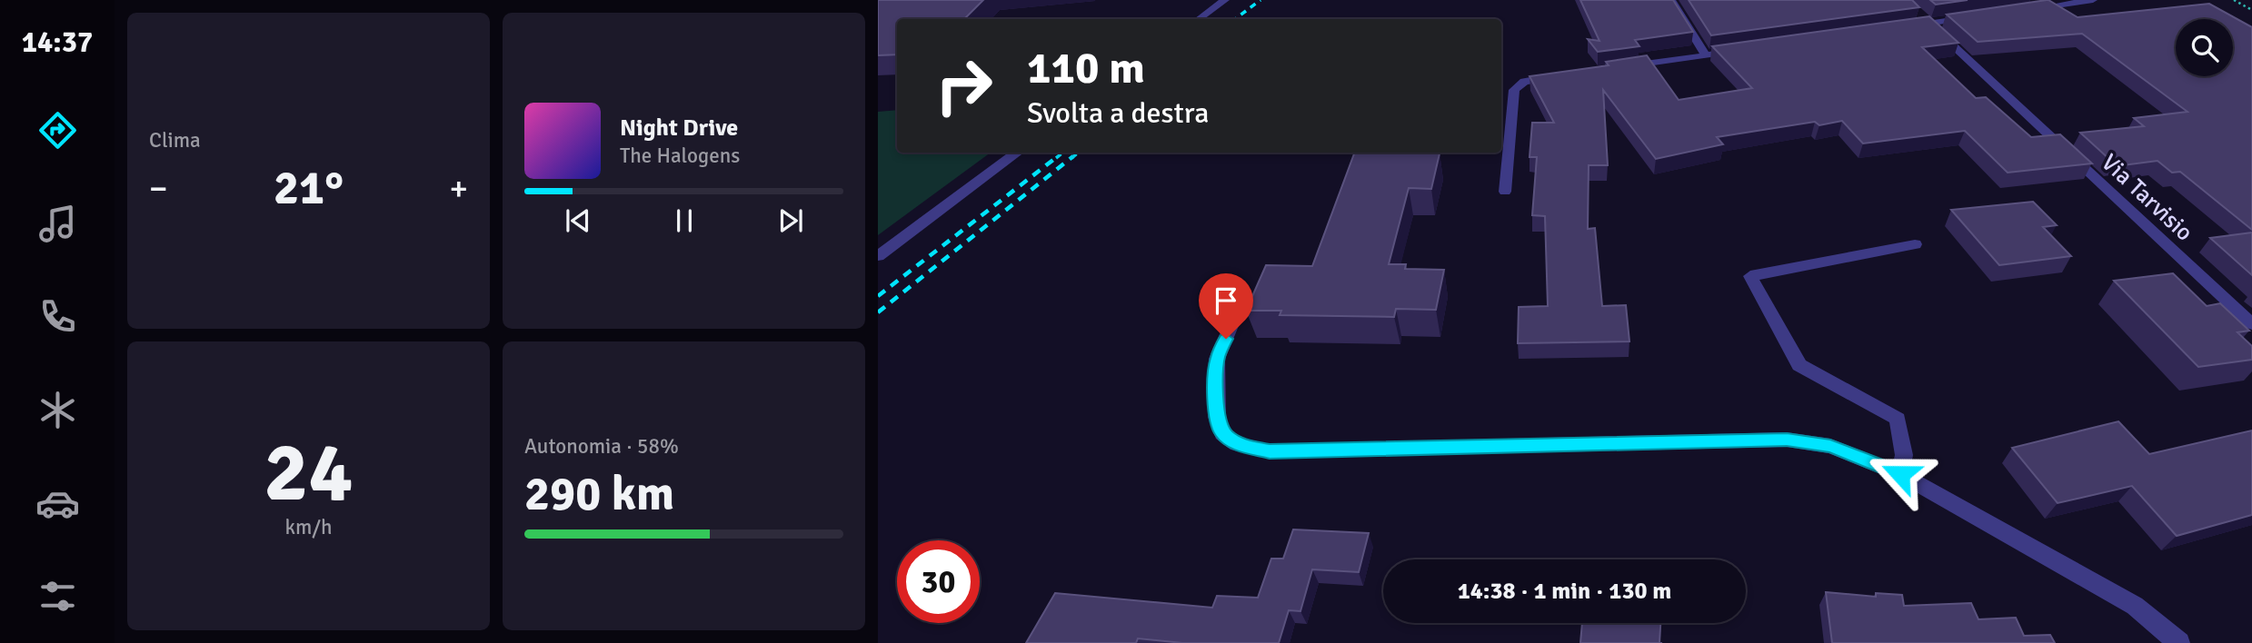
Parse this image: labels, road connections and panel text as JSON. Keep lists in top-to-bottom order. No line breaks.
{"streets":{"street":["Via Tarvisio"]},"page":{"tabs":"14:37","tile":["Clima",["24","km/h"],["Autonomia · 58%","290 km"]],"turn":["110 m","Svolta a destra"],"song":["Night Drive","The Halogens"],"heat":["−","21°","+"],"limit":"30","trip":"14:38 · 1 min · 130 m"}}
